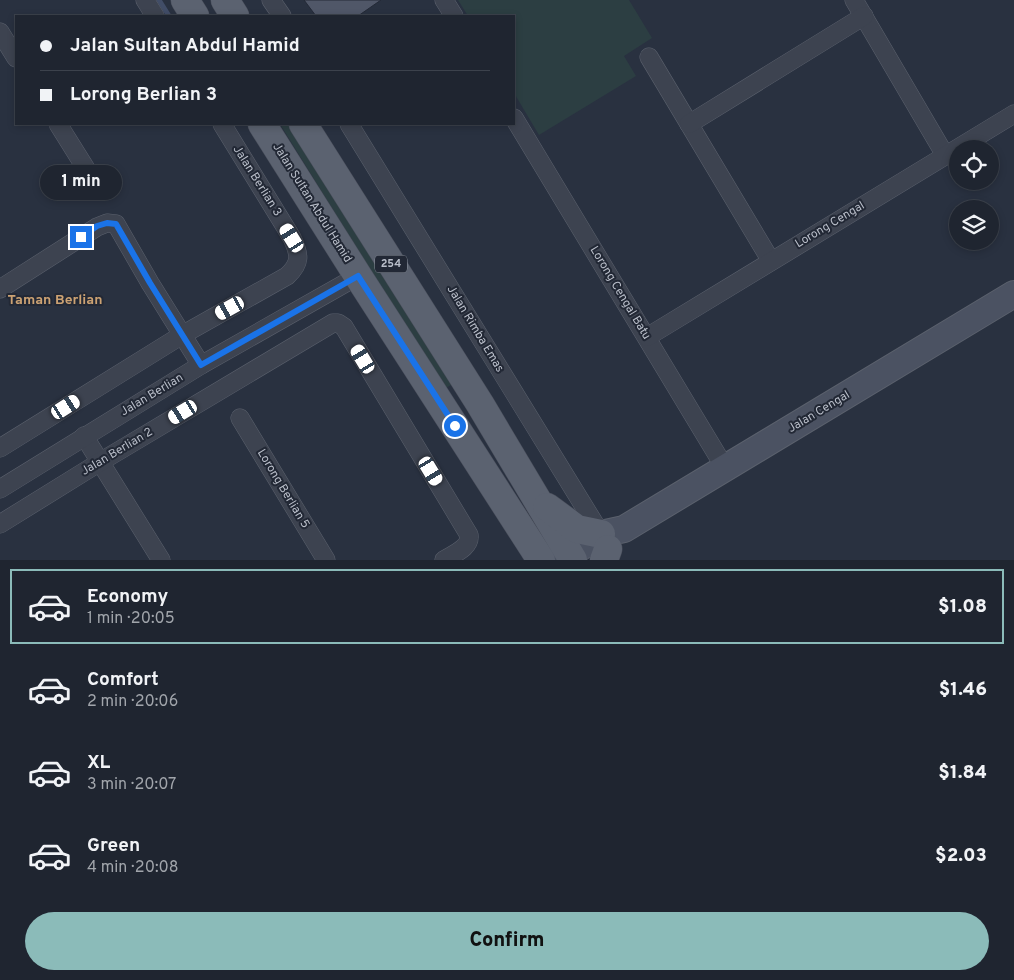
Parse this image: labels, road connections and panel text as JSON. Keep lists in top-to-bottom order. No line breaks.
{"streets":{"main road":["Jalan Sultan Abdul Hamid","254"],"street":["Jalan Berlian 3","Lorong Cengal","Lorong Cengal Batu","Jalan Rimba Emas","Jalan Berlian","Jalan Cengal","Jalan Berlian 2","Lorong Berlian 5"]},"crossings":[["Jalan Sultan Abdul Hamid","Jalan Berlian"],["Lorong Cengal","Lorong Cengal Batu"],["254","Jalan Rimba Emas"],["254","Jalan Cengal"],["Lorong Cengal Batu","Jalan Cengal"],["Jalan Rimba Emas","Jalan Cengal"]],"districts":["Taman Berlian"],"page":{"banner":["Jalan Sultan Abdul Hamid","Lorong Berlian 3"],"bubble":"1 min","list":[{"name":"Economy","note":"1 min · 20:05","value":"$1.08"},{"name":"Comfort","note":"2 min · 20:06","value":"$1.46"},{"name":"XL","note":"3 min · 20:07","value":"$1.84"},{"name":"Green","note":"4 min · 20:08","value":"$2.03"}],"buttons":"Confirm"}}
